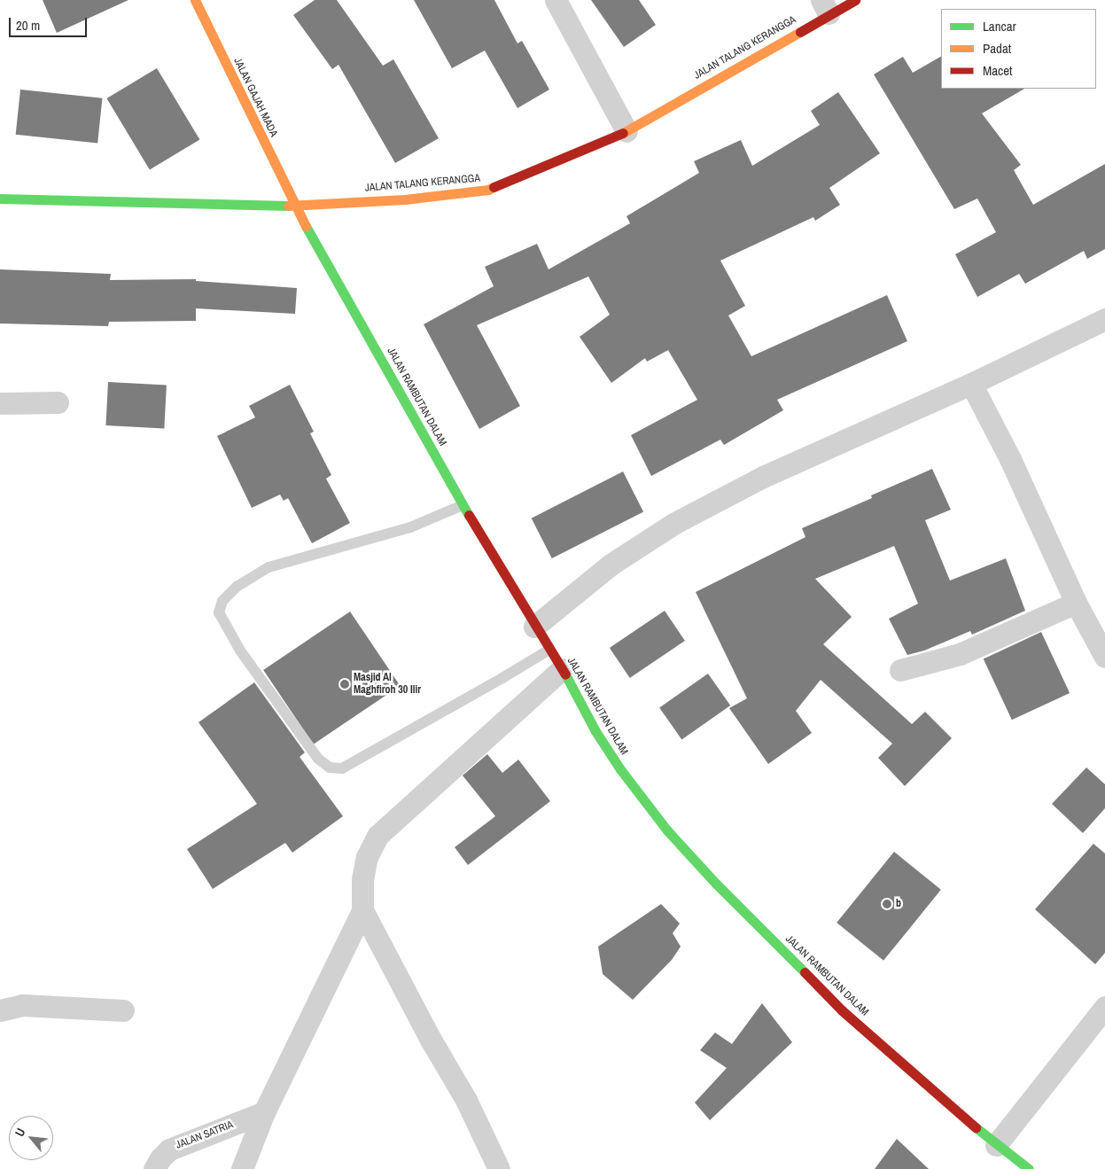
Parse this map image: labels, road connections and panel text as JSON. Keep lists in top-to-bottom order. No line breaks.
{"streets":{"street":["JALAN TALANG KERANGGA","JALAN GAJAH MADA","JALAN RAMBUTAN DALAM","JALAN SATRIA"]},"crossings":[["JALAN TALANG KERANGGA","JALAN GAJAH MADA"],["JALAN TALANG KERANGGA","JALAN RAMBUTAN DALAM"],["JALAN GAJAH MADA","JALAN RAMBUTAN DALAM"]],"places":["Masjid Al Maghfiroh 30 Ilir","b"],"legend":["Lancar","Padat","Macet"],"scale_bar":"20 m","north":"top left"}
